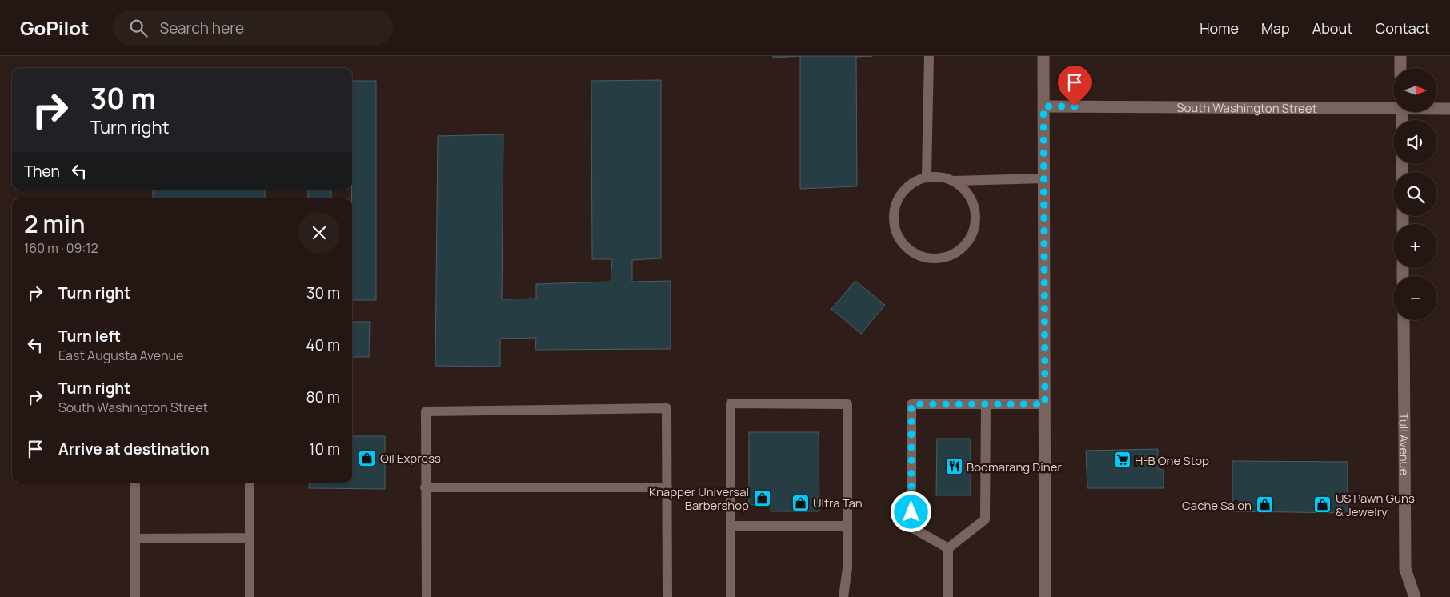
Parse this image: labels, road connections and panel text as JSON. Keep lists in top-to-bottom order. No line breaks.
{"streets":{"street":["South Washington Street","Tull Avenue"]},"places":{"shop":["Oil Express","Knapper Universal Barbershop","Ultra Tan","Cache Salon","US Pawn Guns & Jewelry"],"supermarket":["H-B One Stop"],"restaurant":["Boomarang Diner"]},"north":"right","page":{"header":"GoPilot","search":"Search here","nav":["Home","Map","About","Contact"],"map_buttons":["+","−"],"turn":["30 m","Turn right"],"then":"Then","heading":["2 min","160 m · 09:12"],"list":[{"name":"Turn right","value":"30 m"},{"name":"Turn left","note":"East Augusta Avenue","value":"40 m"},{"name":"Turn right","note":"South Washington Street","value":"80 m"},{"name":"Arrive at destination","value":"10 m"}]}}
